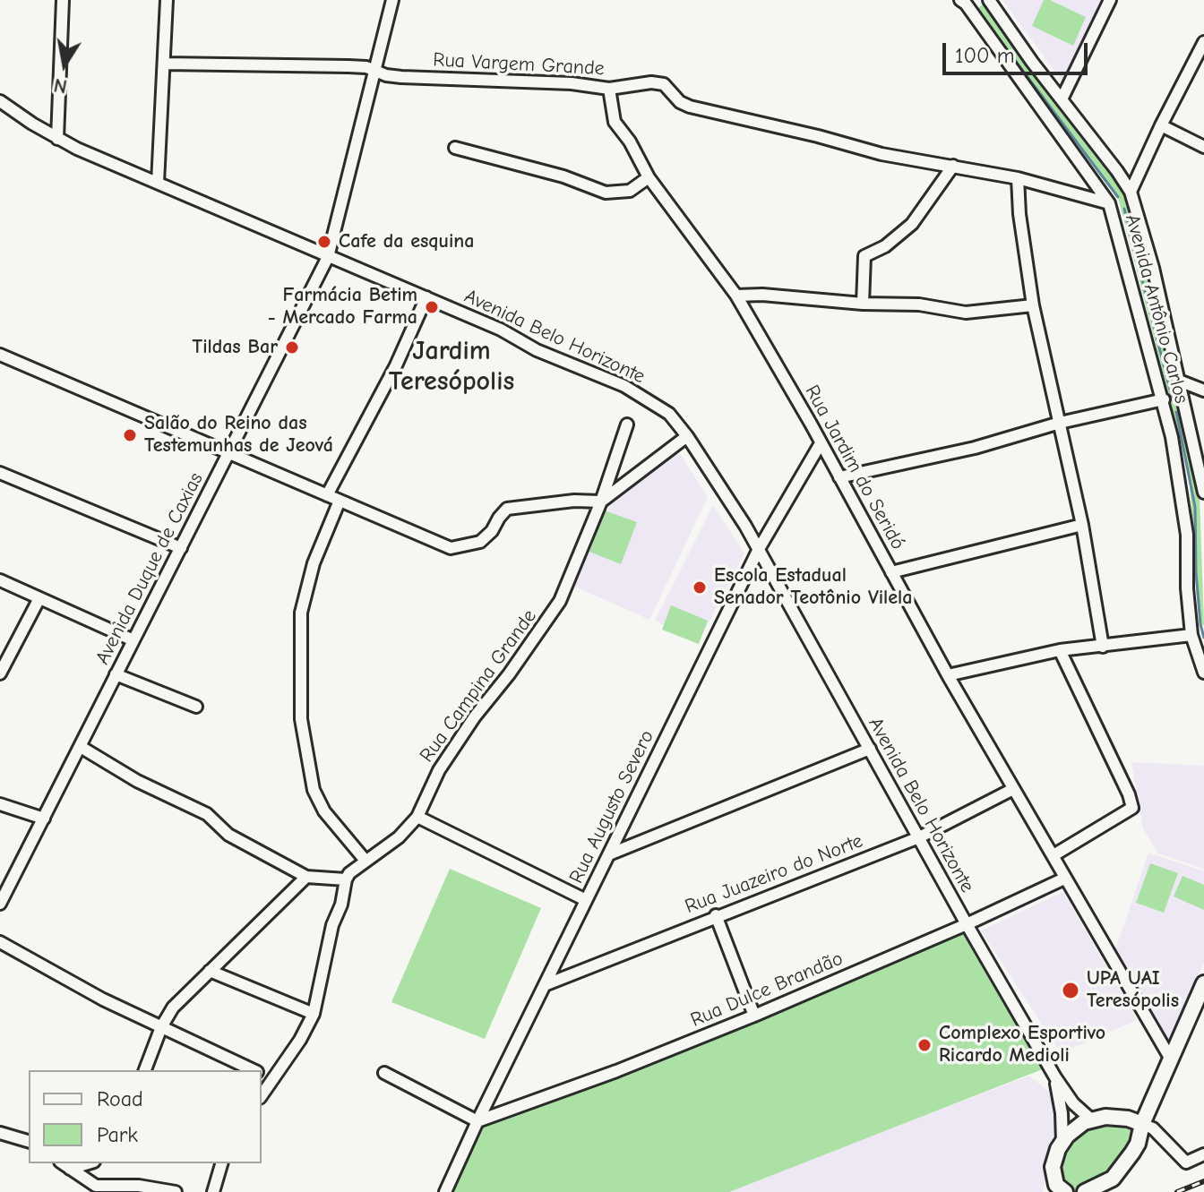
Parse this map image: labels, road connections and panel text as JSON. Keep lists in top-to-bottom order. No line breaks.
{"streets":{"street":["Rua Vargem Grande","Avenida Antônio Carlos","Avenida Belo Horizonte","Rua Jardim do Seridó","Avenida Duque de Caxias","Rua Campina Grande","Rua Augusto Severo","Rua Juazeiro do Norte","Rua Dulce Brandão"]},"crossings":[["Rua Vargem Grande","Avenida Antônio Carlos"],["Rua Vargem Grande","Rua Jardim do Seridó"],["Rua Vargem Grande","Avenida Duque de Caxias"],["Avenida Belo Horizonte","Avenida Duque de Caxias"],["Avenida Belo Horizonte","Rua Augusto Severo"],["Avenida Belo Horizonte","Rua Juazeiro do Norte"],["Avenida Belo Horizonte","Rua Dulce Brandão"],["Rua Jardim do Seridó","Rua Augusto Severo"],["Rua Jardim do Seridó","Rua Juazeiro do Norte"],["Rua Jardim do Seridó","Rua Dulce Brandão"],["Rua Augusto Severo","Rua Juazeiro do Norte"],["Rua Augusto Severo","Rua Dulce Brandão"]],"districts":["Jardim Teresópolis"],"places":["Cafe da esquina","Farmácia Betim - Mercado Farma","Tildas Bar","Salão do Reino das Testemunhas de Jeová","Escola Estadual Senador Teotônio Vilela","UPA UAI Teresópolis","Complexo Esportivo Ricardo Medioli"],"legend":["Road","Park"],"scale_bar":"100 m","north":"bottom"}
